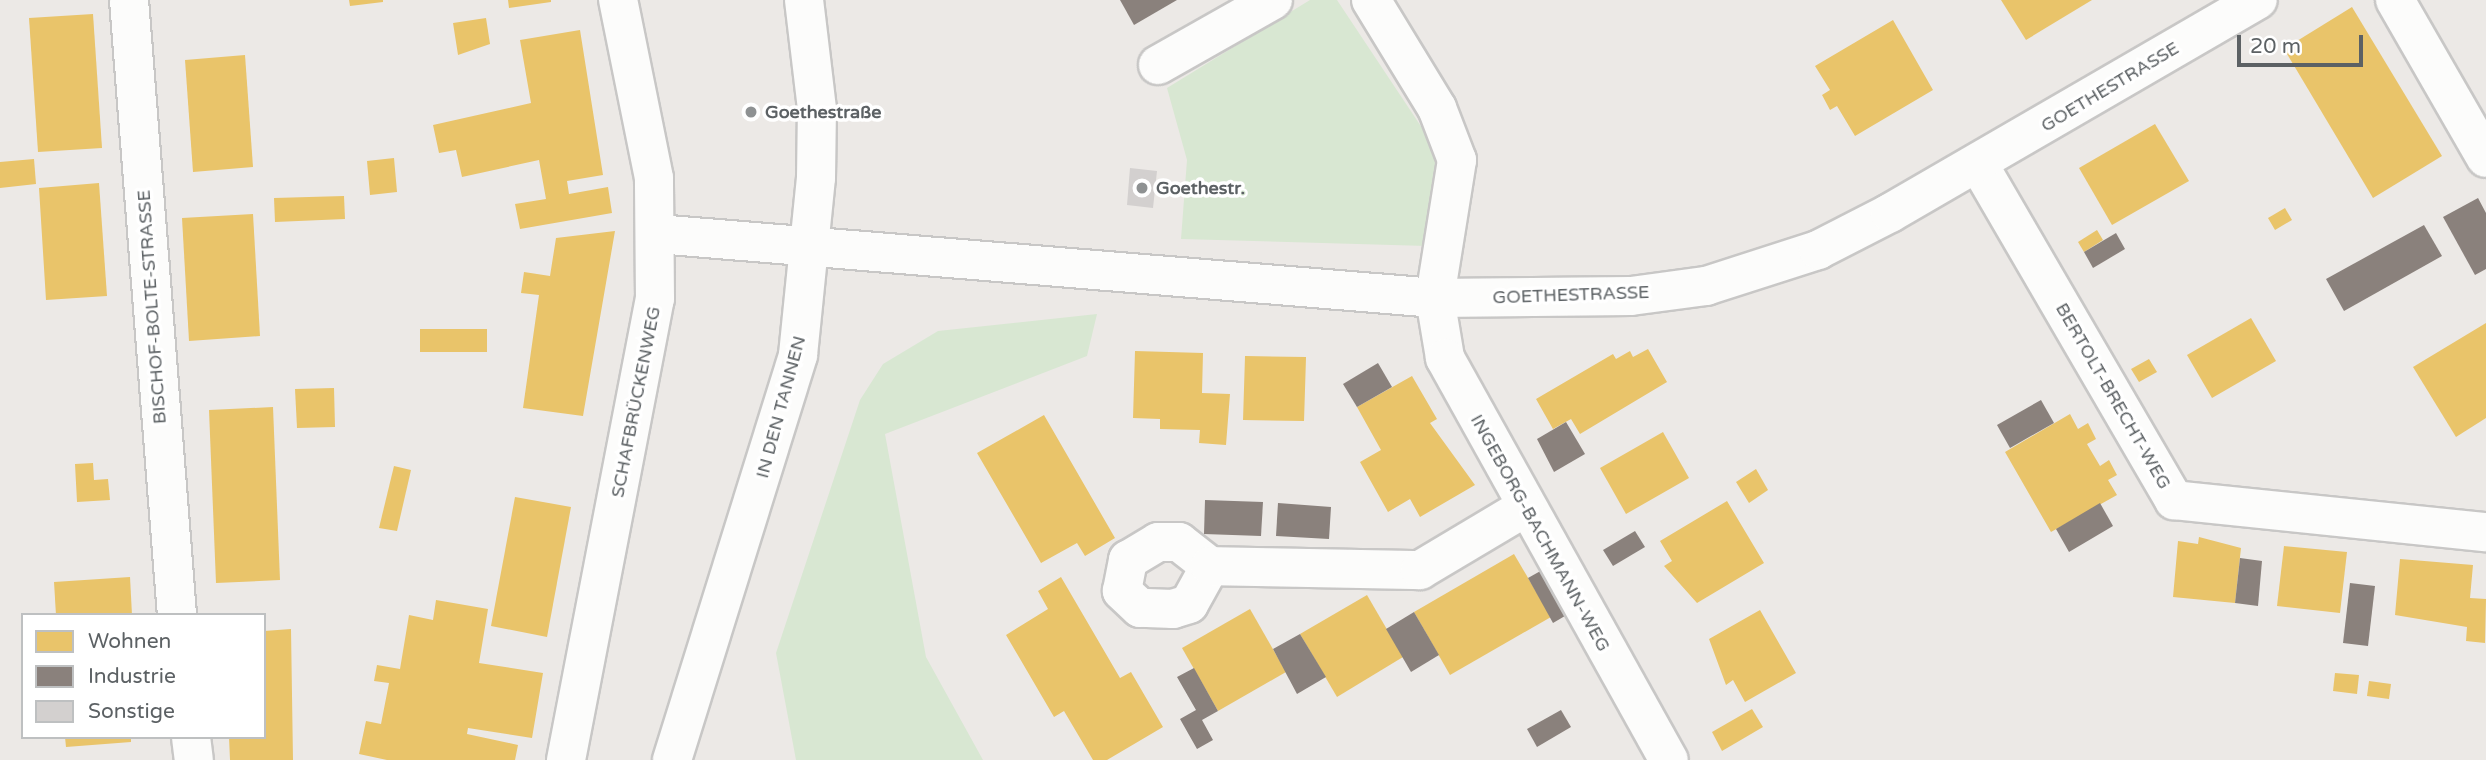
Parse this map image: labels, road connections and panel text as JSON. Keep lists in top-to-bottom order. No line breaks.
{"streets":{"street":["GOETHESTRASSE","BISCHOF-BOLTE-STRASSE","BERTOLT-BRECHT-WEG","SCHAFBRÜCKENWEG","IN DEN TANNEN","INGEBORG-BACHMANN-WEG"]},"crossings":[["GOETHESTRASSE","BERTOLT-BRECHT-WEG"],["GOETHESTRASSE","SCHAFBRÜCKENWEG"],["GOETHESTRASSE","IN DEN TANNEN"],["GOETHESTRASSE","INGEBORG-BACHMANN-WEG"]],"places":["Goethestraße","Goethestr."],"legend":["Wohnen","Industrie","Sonstige"],"scale_bar":"20 m"}
